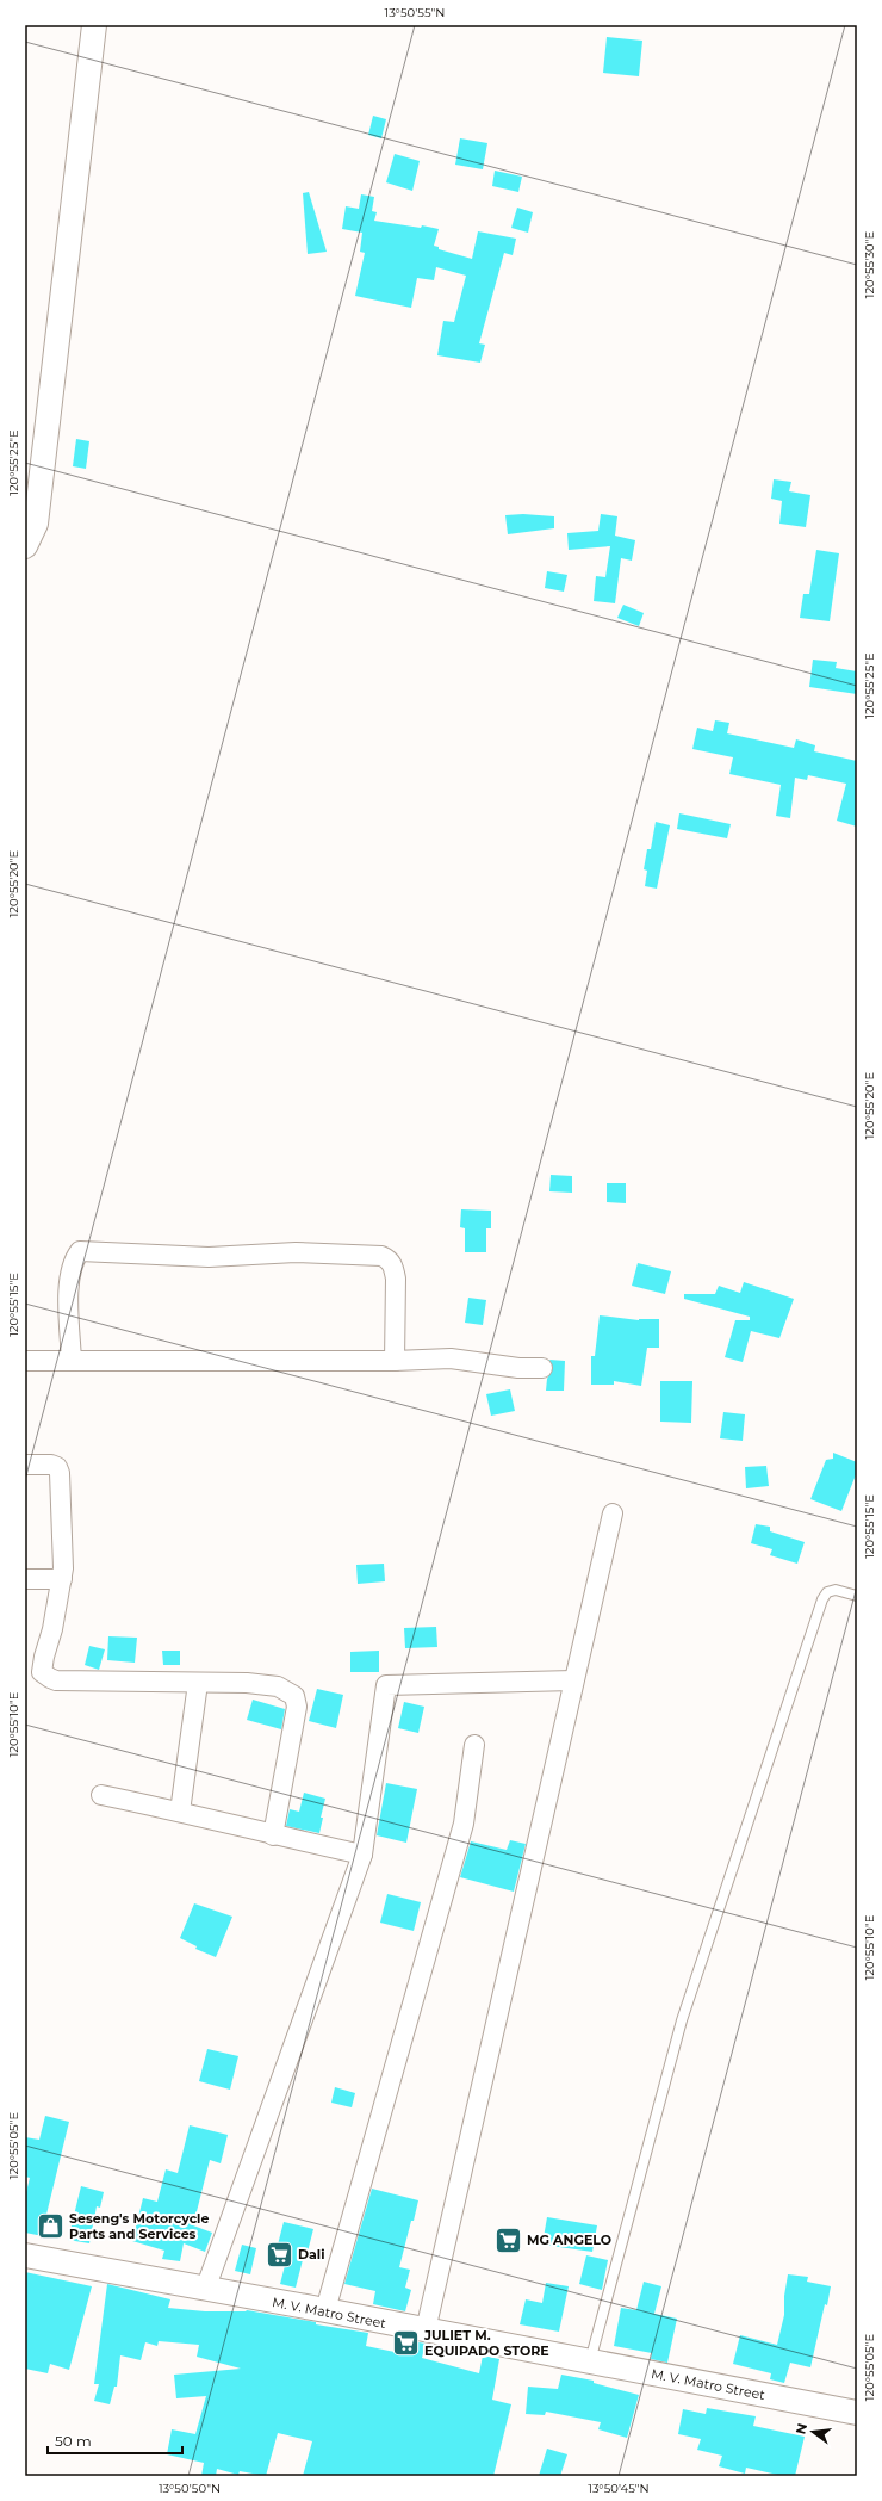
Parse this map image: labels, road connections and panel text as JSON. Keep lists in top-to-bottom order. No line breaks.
{"streets":{"street":["M. V. Matro Street"]},"places":{"shop":["Seseng's Motorcycle Parts and Services"],"supermarket":["MG ANGELO","Dali","JULIET M. EQUIPADO STORE"]},"scale_bar":"50 m","north":"left","coordinates":["13°50'55\"N","120°55'30\"E","120°55'25\"E","120°55'20\"E","120°55'15\"E","120°55'10\"E","120°55'05\"E","13°50'50\"N","13°50'45\"N"]}
